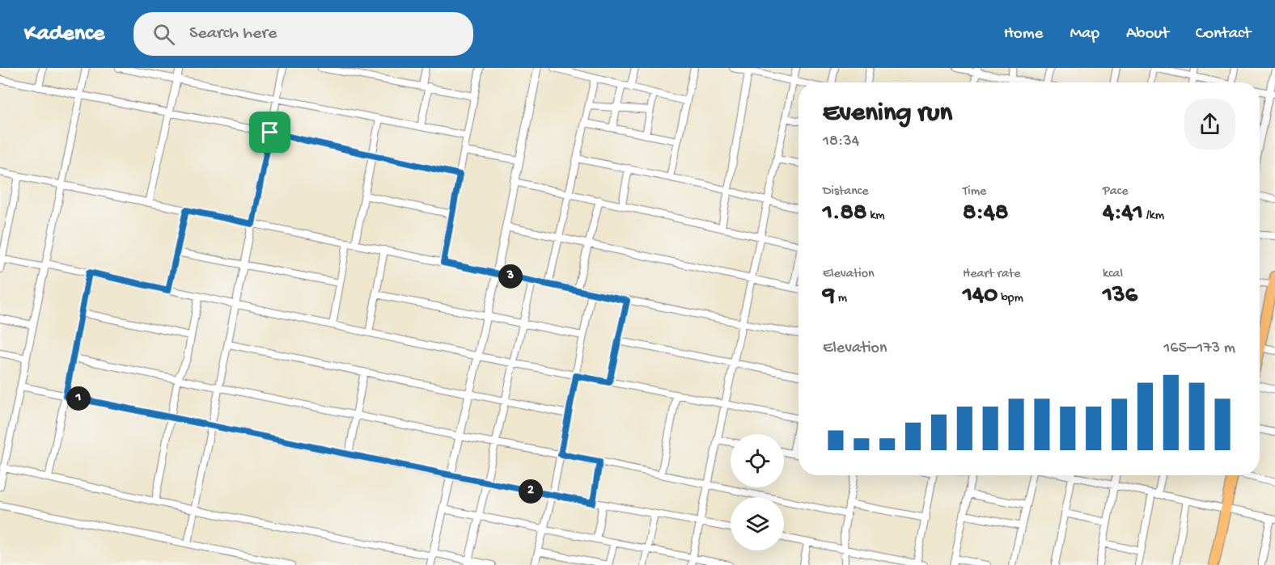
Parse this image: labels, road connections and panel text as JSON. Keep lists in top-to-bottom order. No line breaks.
{"page":{"header":"Kadence","search":"Search here","nav":["Home","Map","About","Contact"],"heading":["Evening run","18:34"],"stats":[["Distance","1.88 km"],["Time","8:48"],["Pace","4:41 /km"],["Elevation","9 m"],["Heart rate","140 bpm"],["kcal","136"]],"pins":["3","1","2"],"chart":["Elevation","165–173 m"]}}
